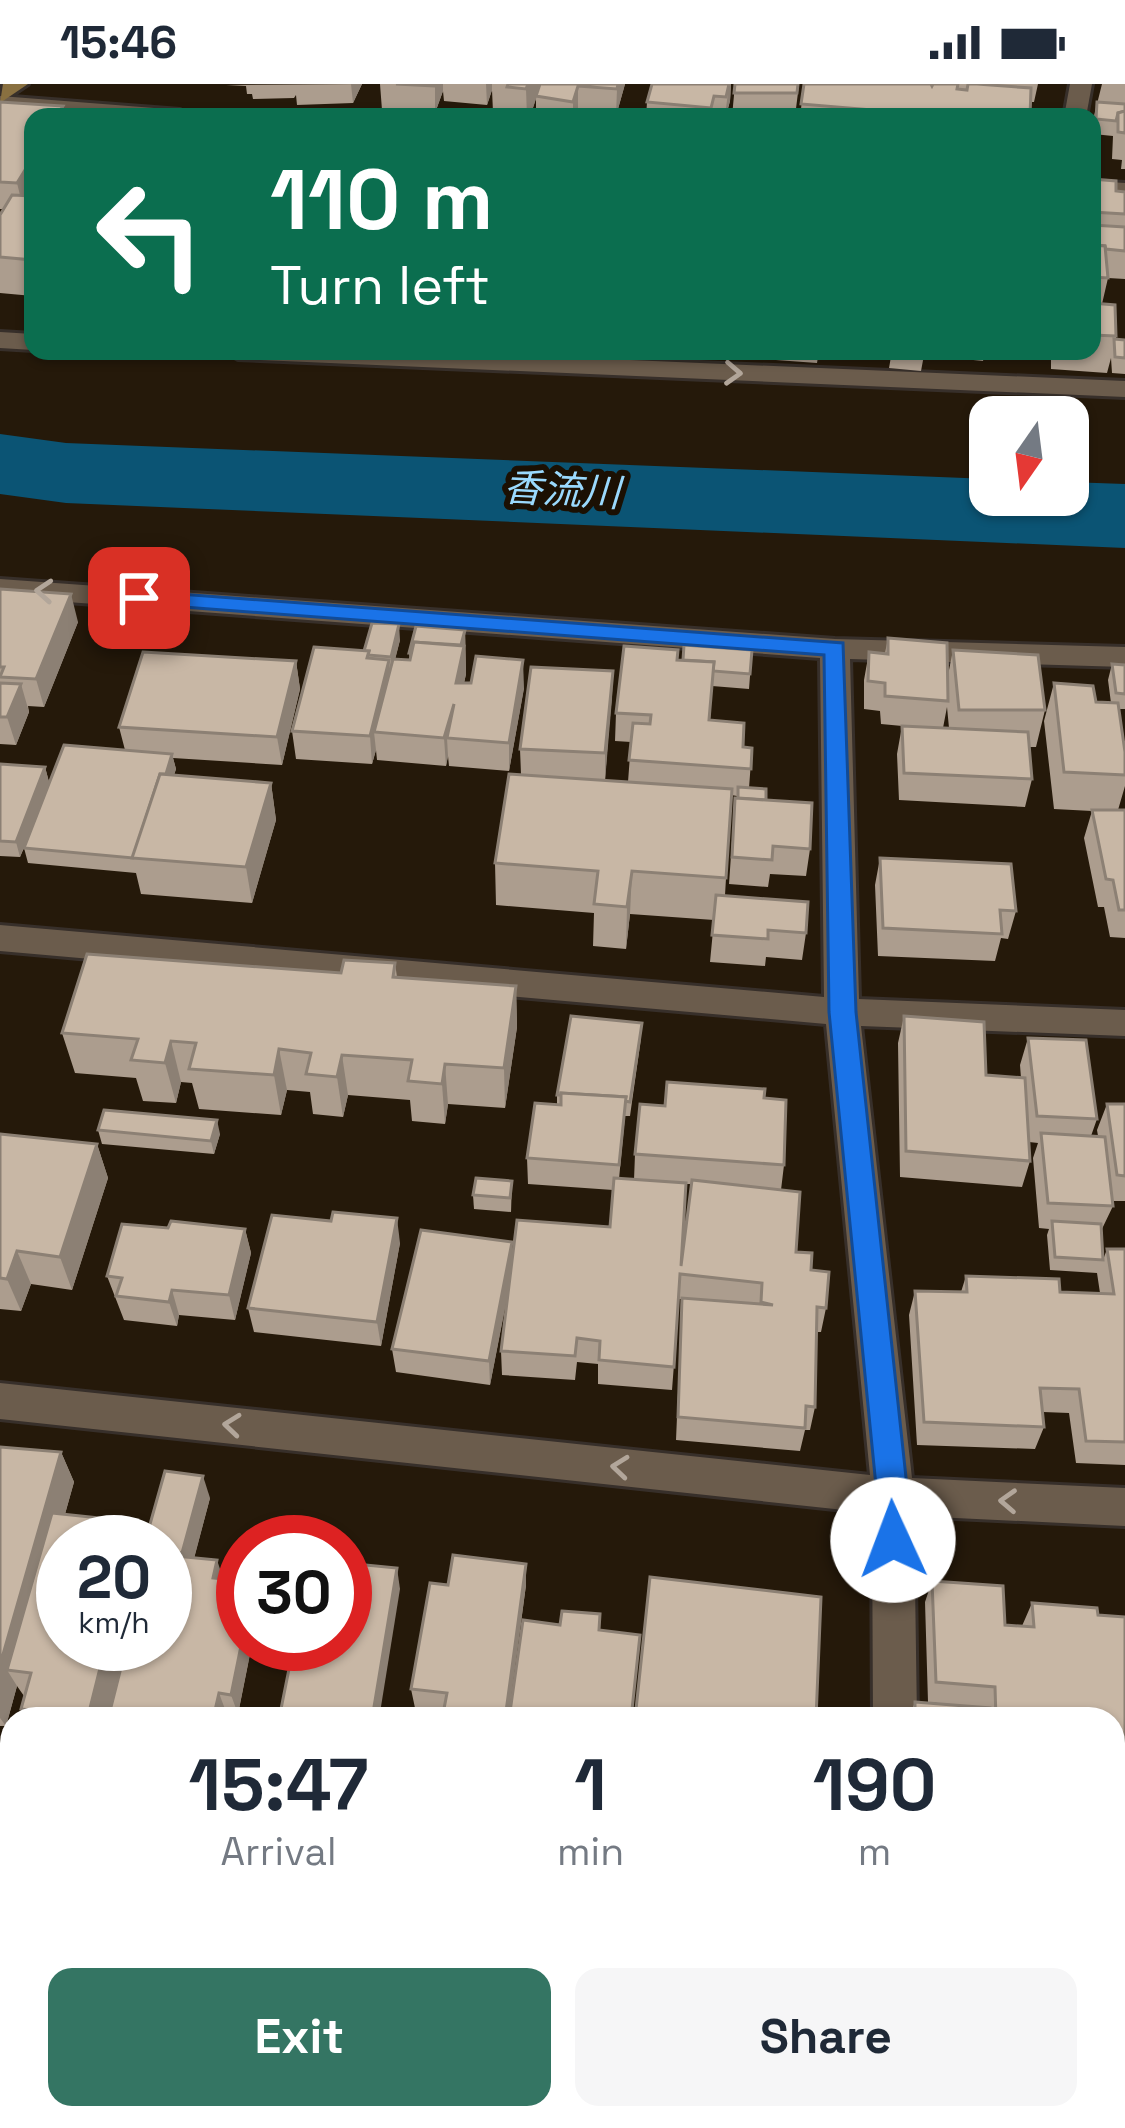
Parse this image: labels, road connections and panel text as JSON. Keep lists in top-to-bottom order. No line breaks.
{"water":["香流川"],"north":"bottom","page":{"status":"15:46","turn":["110 m","Turn left"],"speed":"20 km/h","limit":"30","eta":["15:47","Arrival","1","min","190","m"],"buttons":["Exit","Share"]}}
